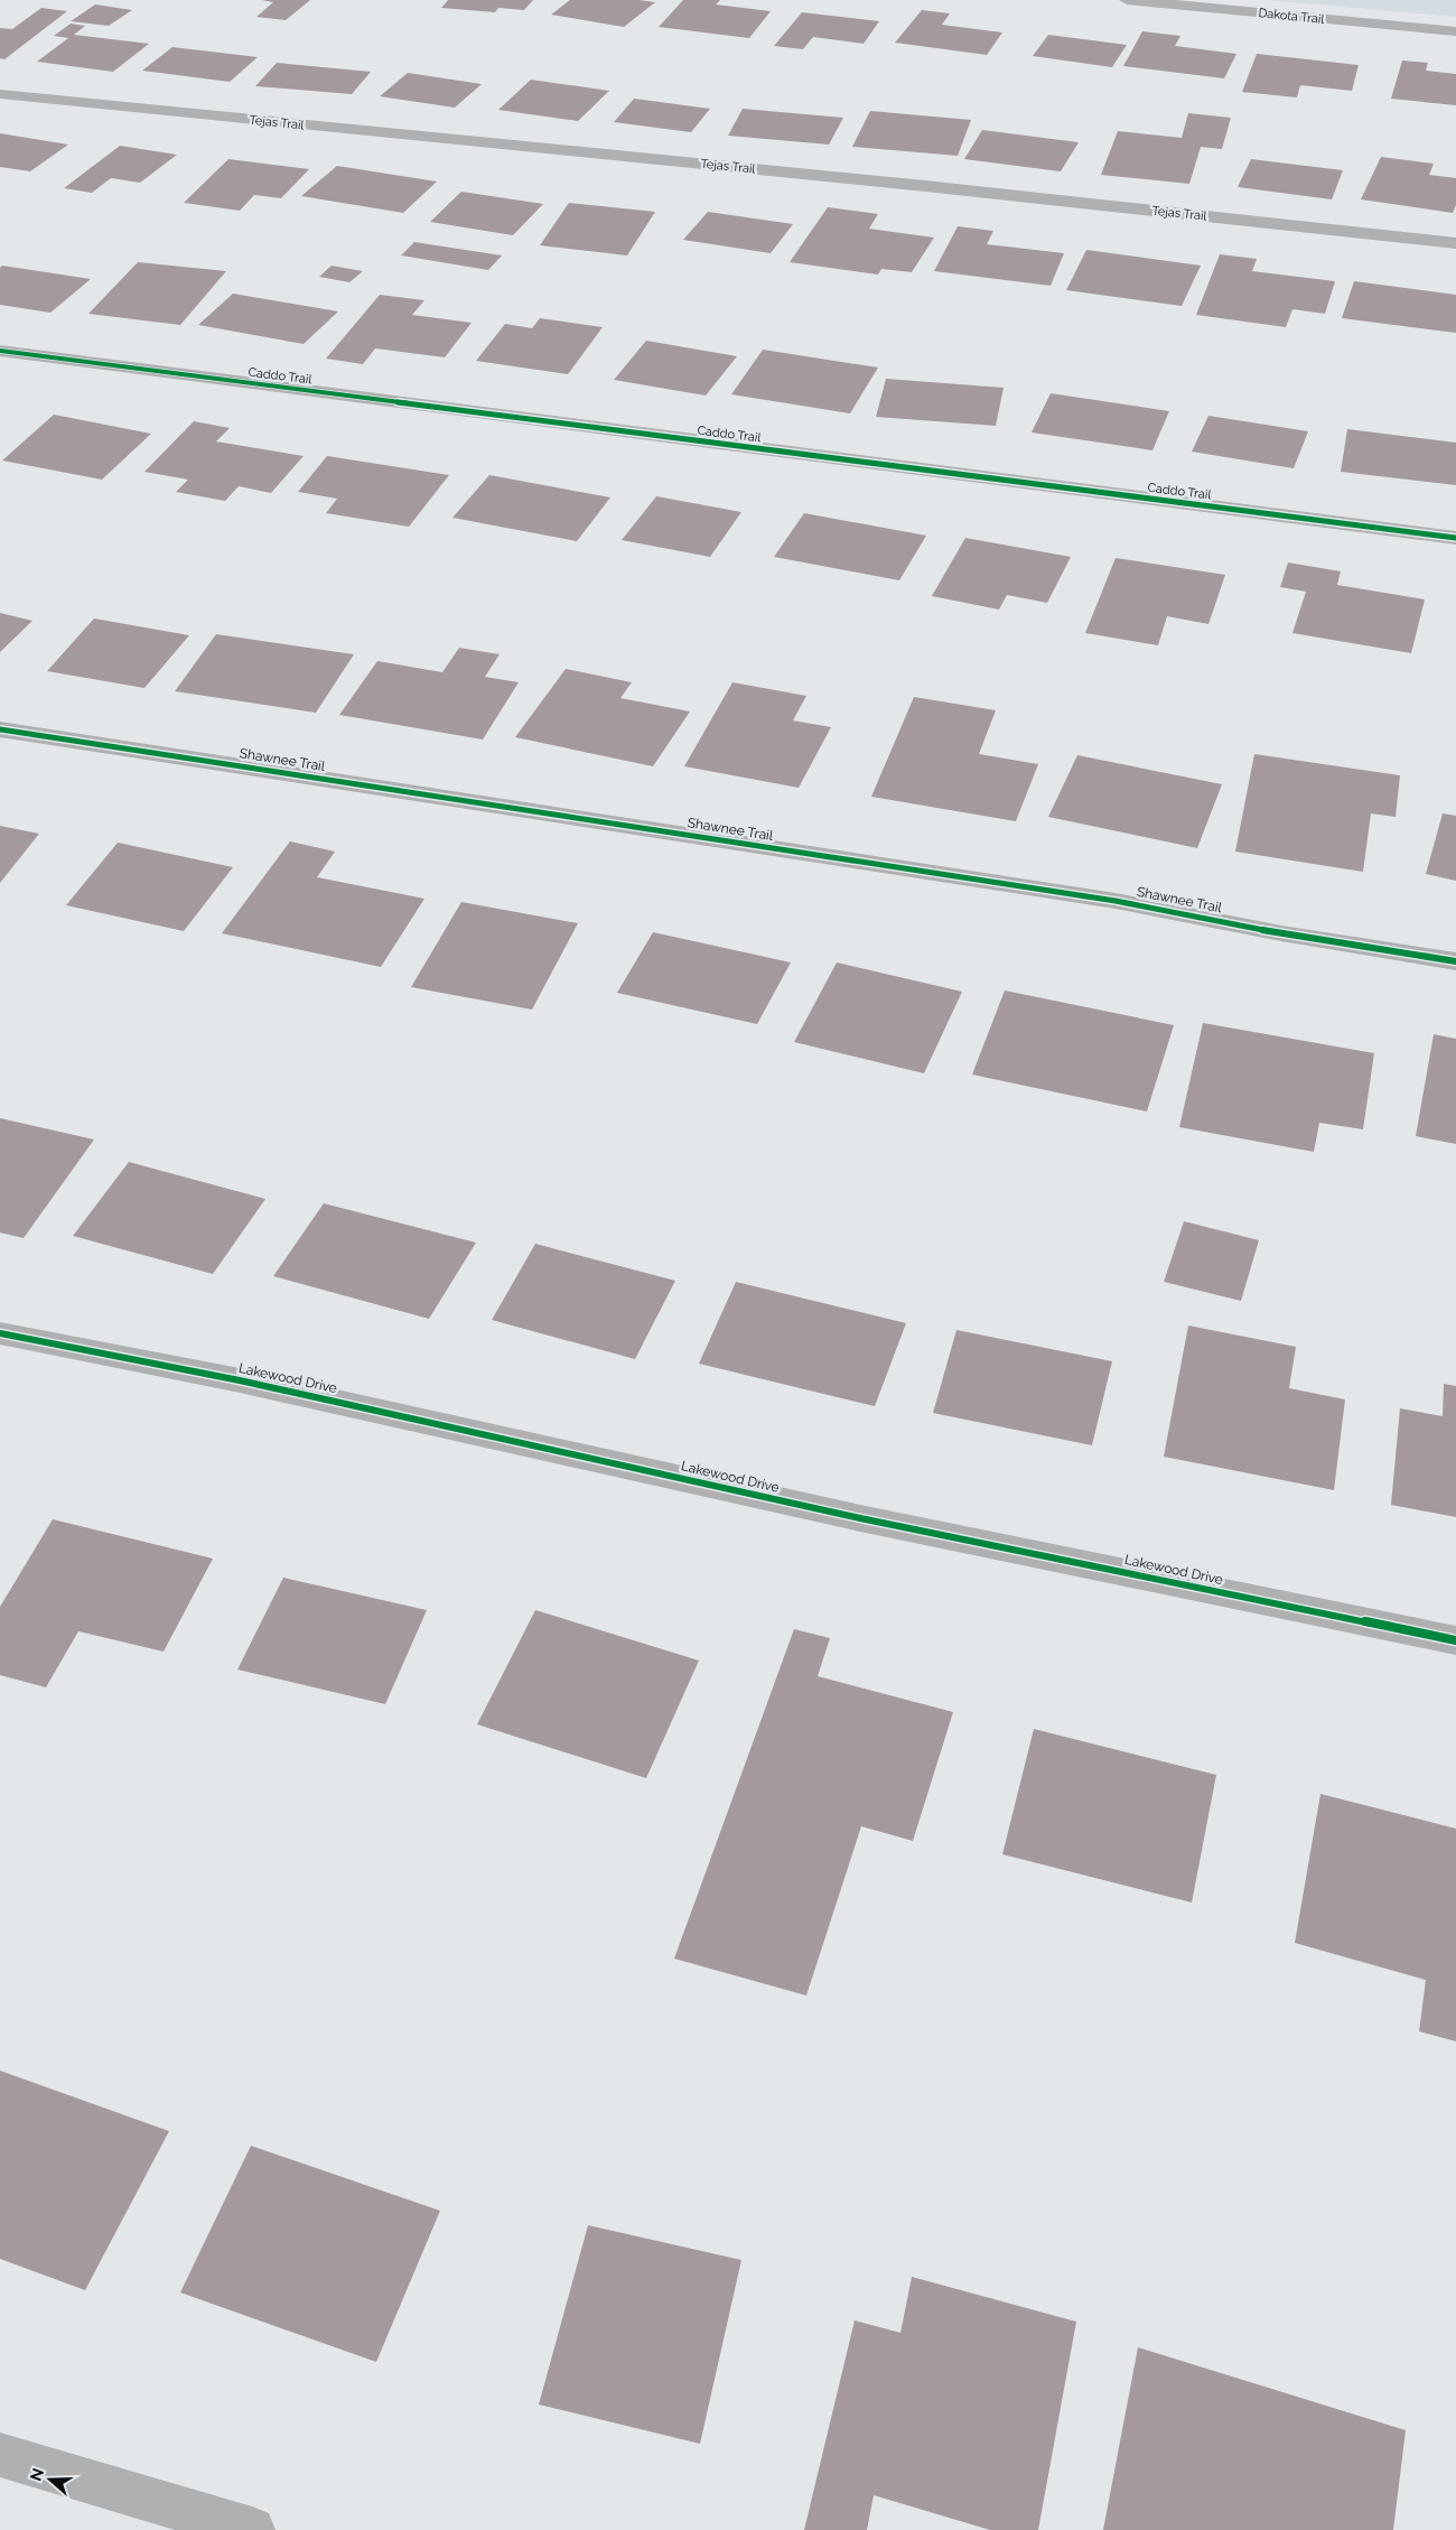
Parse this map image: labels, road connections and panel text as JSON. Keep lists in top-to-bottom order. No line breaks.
{"streets":{"street":["Dakota Trail","Tejas Trail","Caddo Trail","Shawnee Trail","Lakewood Drive"]},"north":"left"}
